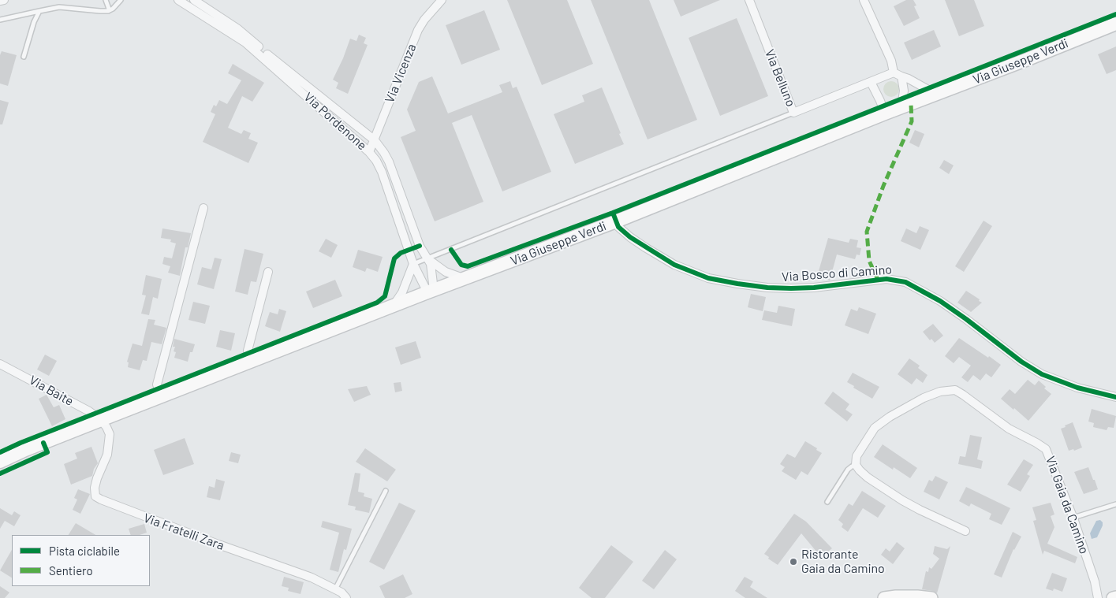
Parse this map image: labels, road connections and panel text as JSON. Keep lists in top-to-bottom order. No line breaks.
{"streets":{"main road":["Via Giuseppe Verdi"],"street":["Via Vicenza","Via Belluno","Via Pordenone","Via Bosco di Camino","Via Baite","Via Gaia da Camino","Via Fratelli Zara"]},"crossings":[["Via Giuseppe Verdi","Via Pordenone"],["Via Giuseppe Verdi","Via Bosco di Camino"],["Via Giuseppe Verdi","Via Baite"],["Via Giuseppe Verdi","Via Fratelli Zara"],["Via Vicenza","Via Pordenone"],["Via Baite","Via Fratelli Zara"]],"places":["Ristorante Gaia da Camino"],"legend":["Pista ciclabile","Sentiero"]}
